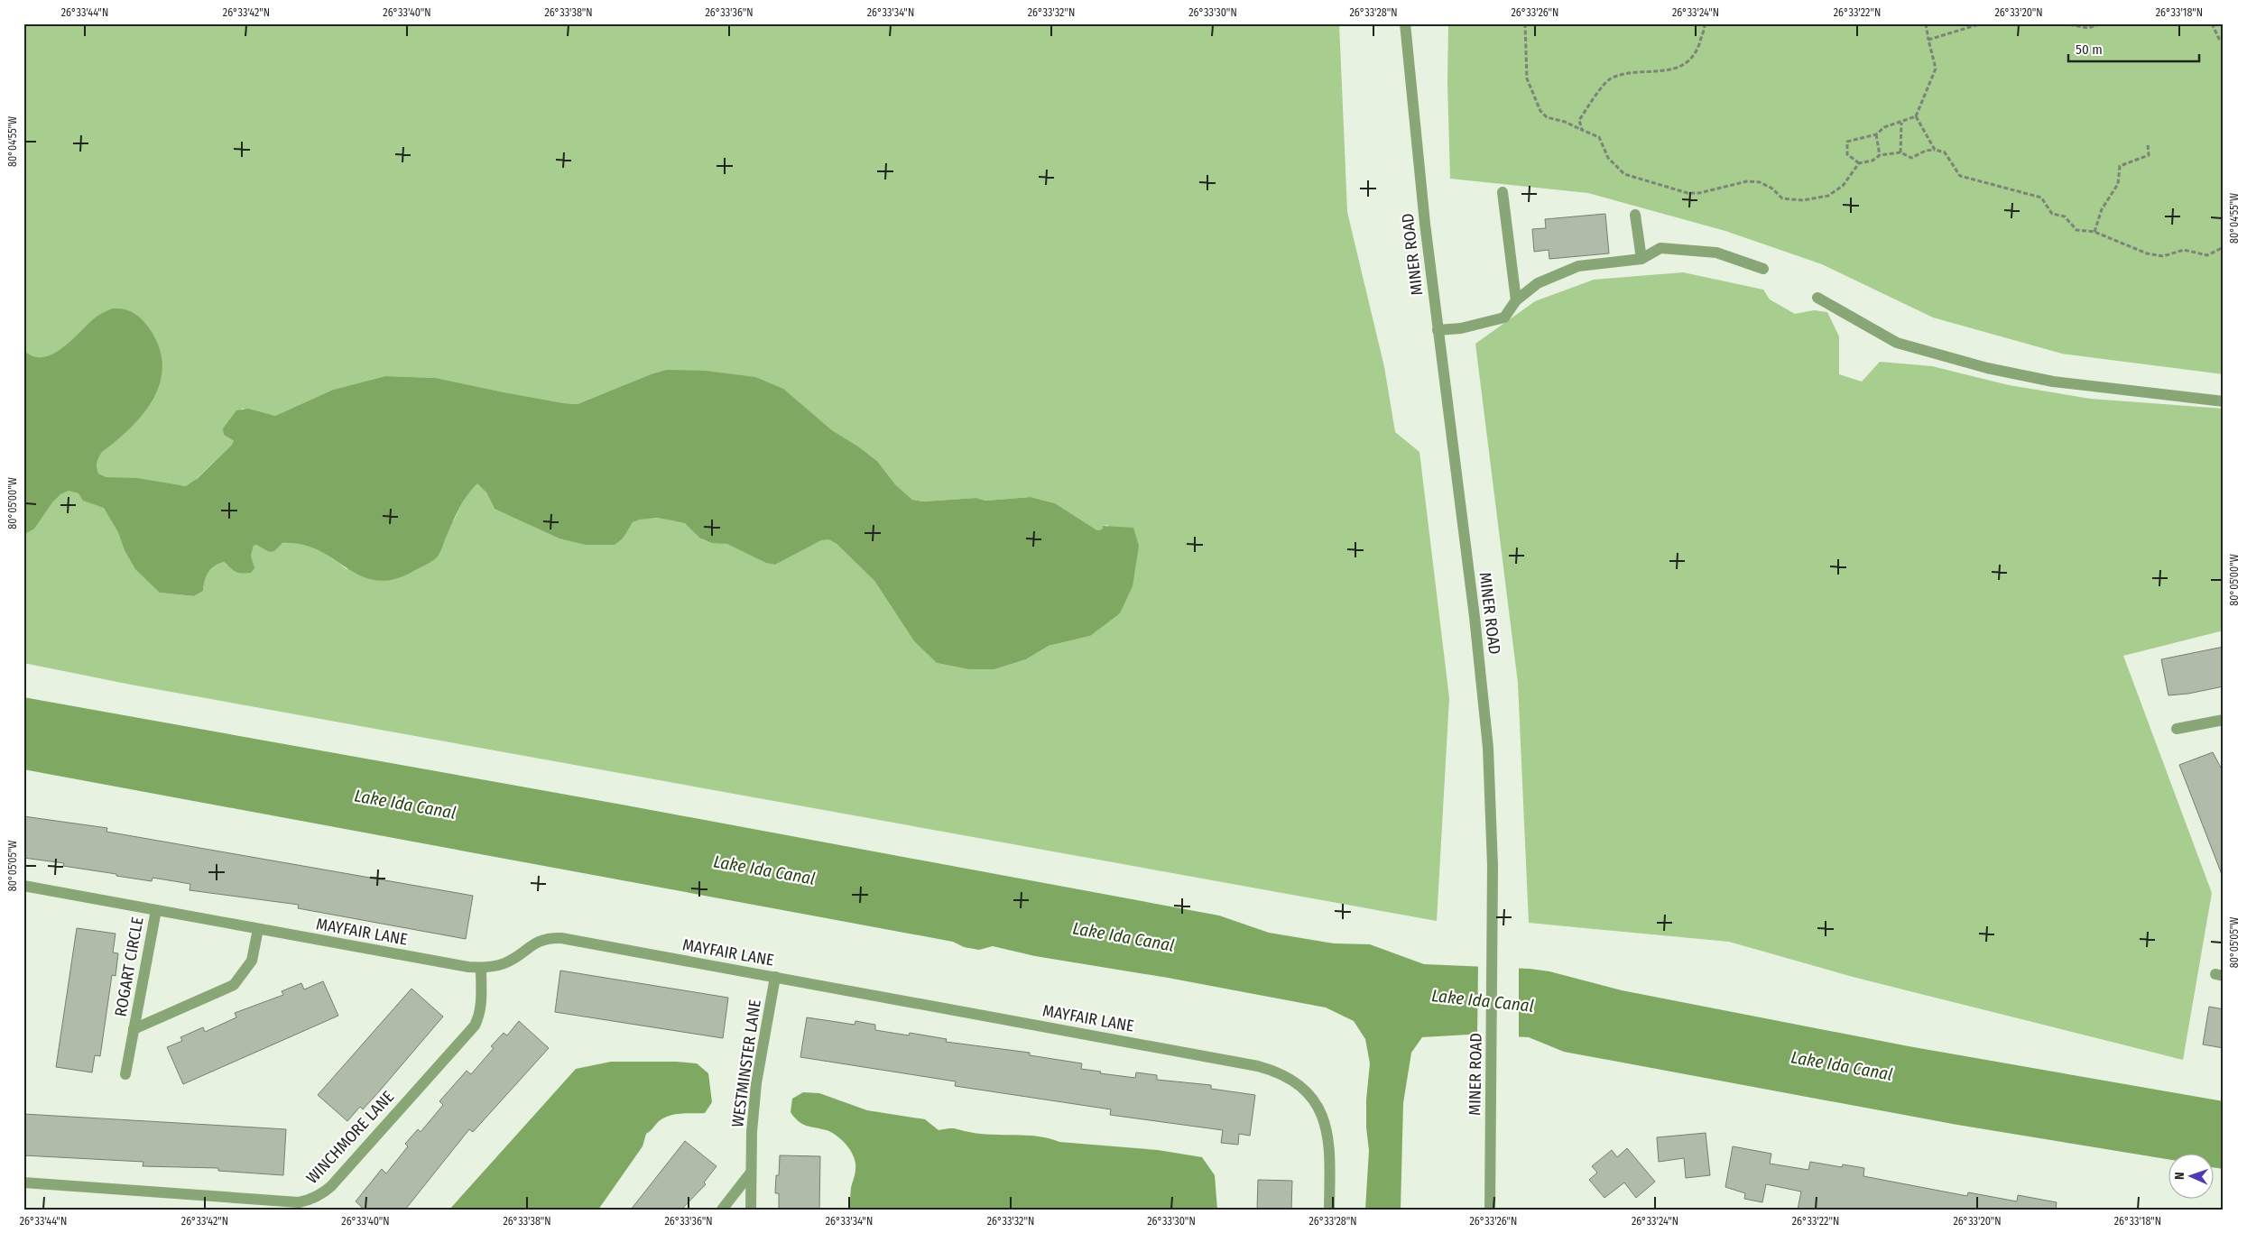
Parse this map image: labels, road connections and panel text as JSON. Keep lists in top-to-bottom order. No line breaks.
{"streets":{"street":["MINER ROAD","MAYFAIR LANE","ROGART CIRCLE","WESTMINSTER LANE","WINCHMORE LANE"]},"crossings":[["MAYFAIR LANE","ROGART CIRCLE"],["MAYFAIR LANE","WESTMINSTER LANE"],["MAYFAIR LANE","WINCHMORE LANE"]],"water":["Lake Ida Canal"],"scale_bar":"50 m","north":"left","coordinates":["26°33'44\"N","26°33'42\"N","26°33'40\"N","26°33'38\"N","26°33'36\"N","26°33'34\"N","26°33'32\"N","26°33'30\"N","26°33'28\"N","26°33'26\"N","26°33'24\"N","26°33'22\"N","26°33'20\"N","26°33'18\"N","80°04'55\"W","80°05'00\"W","80°05'05\"W"]}
